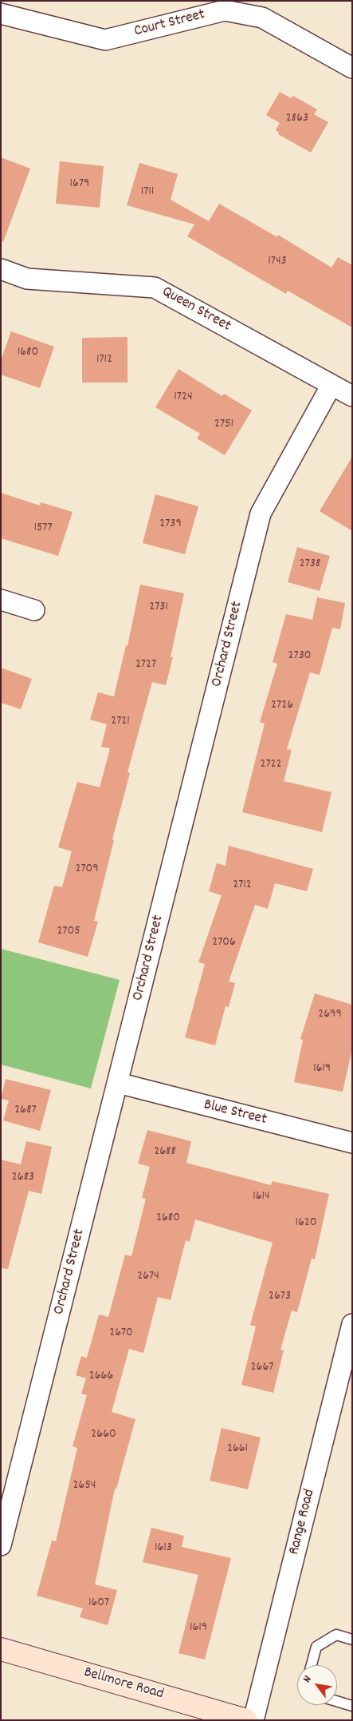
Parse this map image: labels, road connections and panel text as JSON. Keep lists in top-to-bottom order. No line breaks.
{"streets":{"main road":["Bellmore Road"],"street":["Court Street","Queen Street","Orchard Street","Blue Street","Range Road"]},"crossings":[["Queen Street","Orchard Street"],["Orchard Street","Blue Street"]],"house_numbers":["2863","1679","1711","1743","1680","1712","1724","2751","2739","1577","2738","2731","2730","2727","2726","2721","2722","2709","2712","2705","2706","2699","1619","2687","2688","2683","1614","2680","1620","2674","2673","2670","2667","2666","2660","2661","2654","1613","1607","1619"],"north":"top left"}
